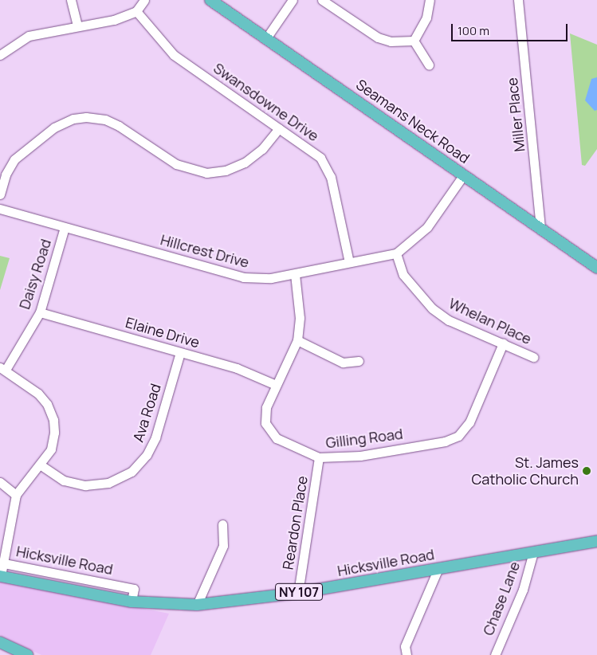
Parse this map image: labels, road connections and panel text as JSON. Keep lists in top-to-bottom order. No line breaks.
{"streets":{"main road":["Seamans Neck Road","Hicksville Road","NY 107"],"street":["Swansdowne Drive","Miller Place","Hillcrest Drive","Daisy Road","Whelan Place","Elaine Drive","Ava Road","Gilling Road","Reardon Place","Chase Lane"]},"crossings":[["Swansdowne Drive","Hillcrest Drive"],["Miller Place","Seamans Neck Road"],["Seamans Neck Road","Hillcrest Drive"],["Hillcrest Drive","Daisy Road"],["Hillcrest Drive","Whelan Place"],["Hillcrest Drive","Gilling Road"],["Daisy Road","Elaine Drive"],["Whelan Place","Gilling Road"],["Elaine Drive","Ava Road"],["Elaine Drive","Gilling Road"],["Gilling Road","Reardon Place"],["Reardon Place","Hicksville Road"],["Hicksville Road","Chase Lane"]],"places":["St. James Catholic Church"],"scale_bar":"100 m"}
